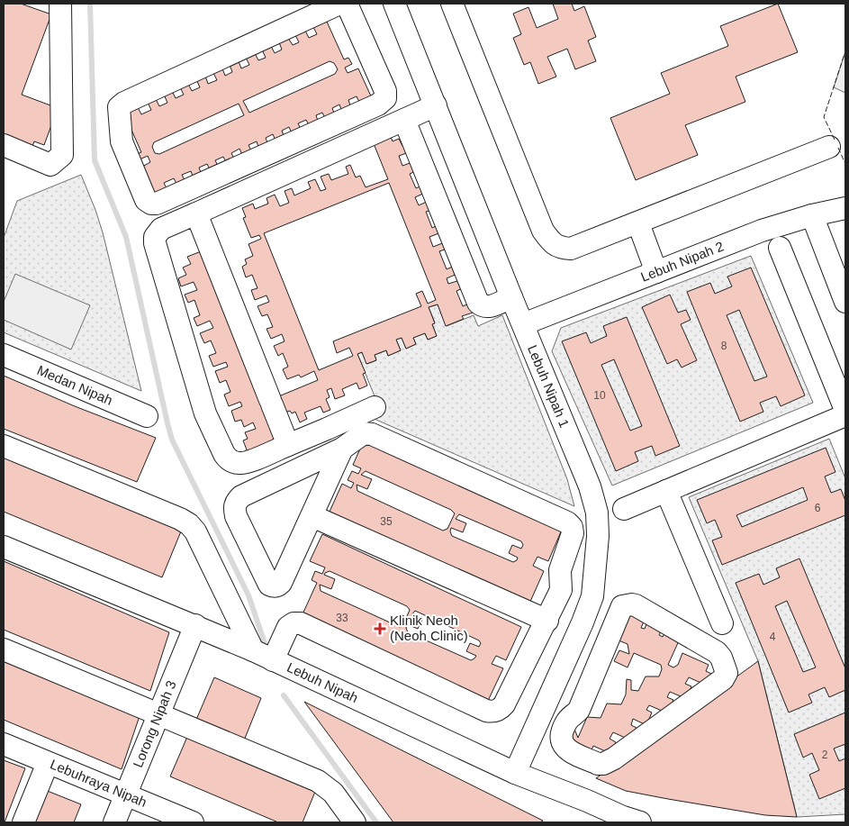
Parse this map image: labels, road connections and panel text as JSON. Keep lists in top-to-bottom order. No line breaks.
{"streets":{"street":["Lebuh Nipah 2","Medan Nipah","Lebuh Nipah 1","Lebuh Nipah","Lorong Nipah 3","Lebuhraya Nipah"]},"crossings":[["Lebuh Nipah 2","Lebuh Nipah 1"],["Lebuh Nipah 1","Lebuh Nipah"],["Lebuh Nipah","Lorong Nipah 3"],["Lorong Nipah 3","Lebuhraya Nipah"]],"places":{"health":["Klinik Neoh (Neoh Clinic)"]},"house_numbers":["8","10","6","35","33","4","2"]}
